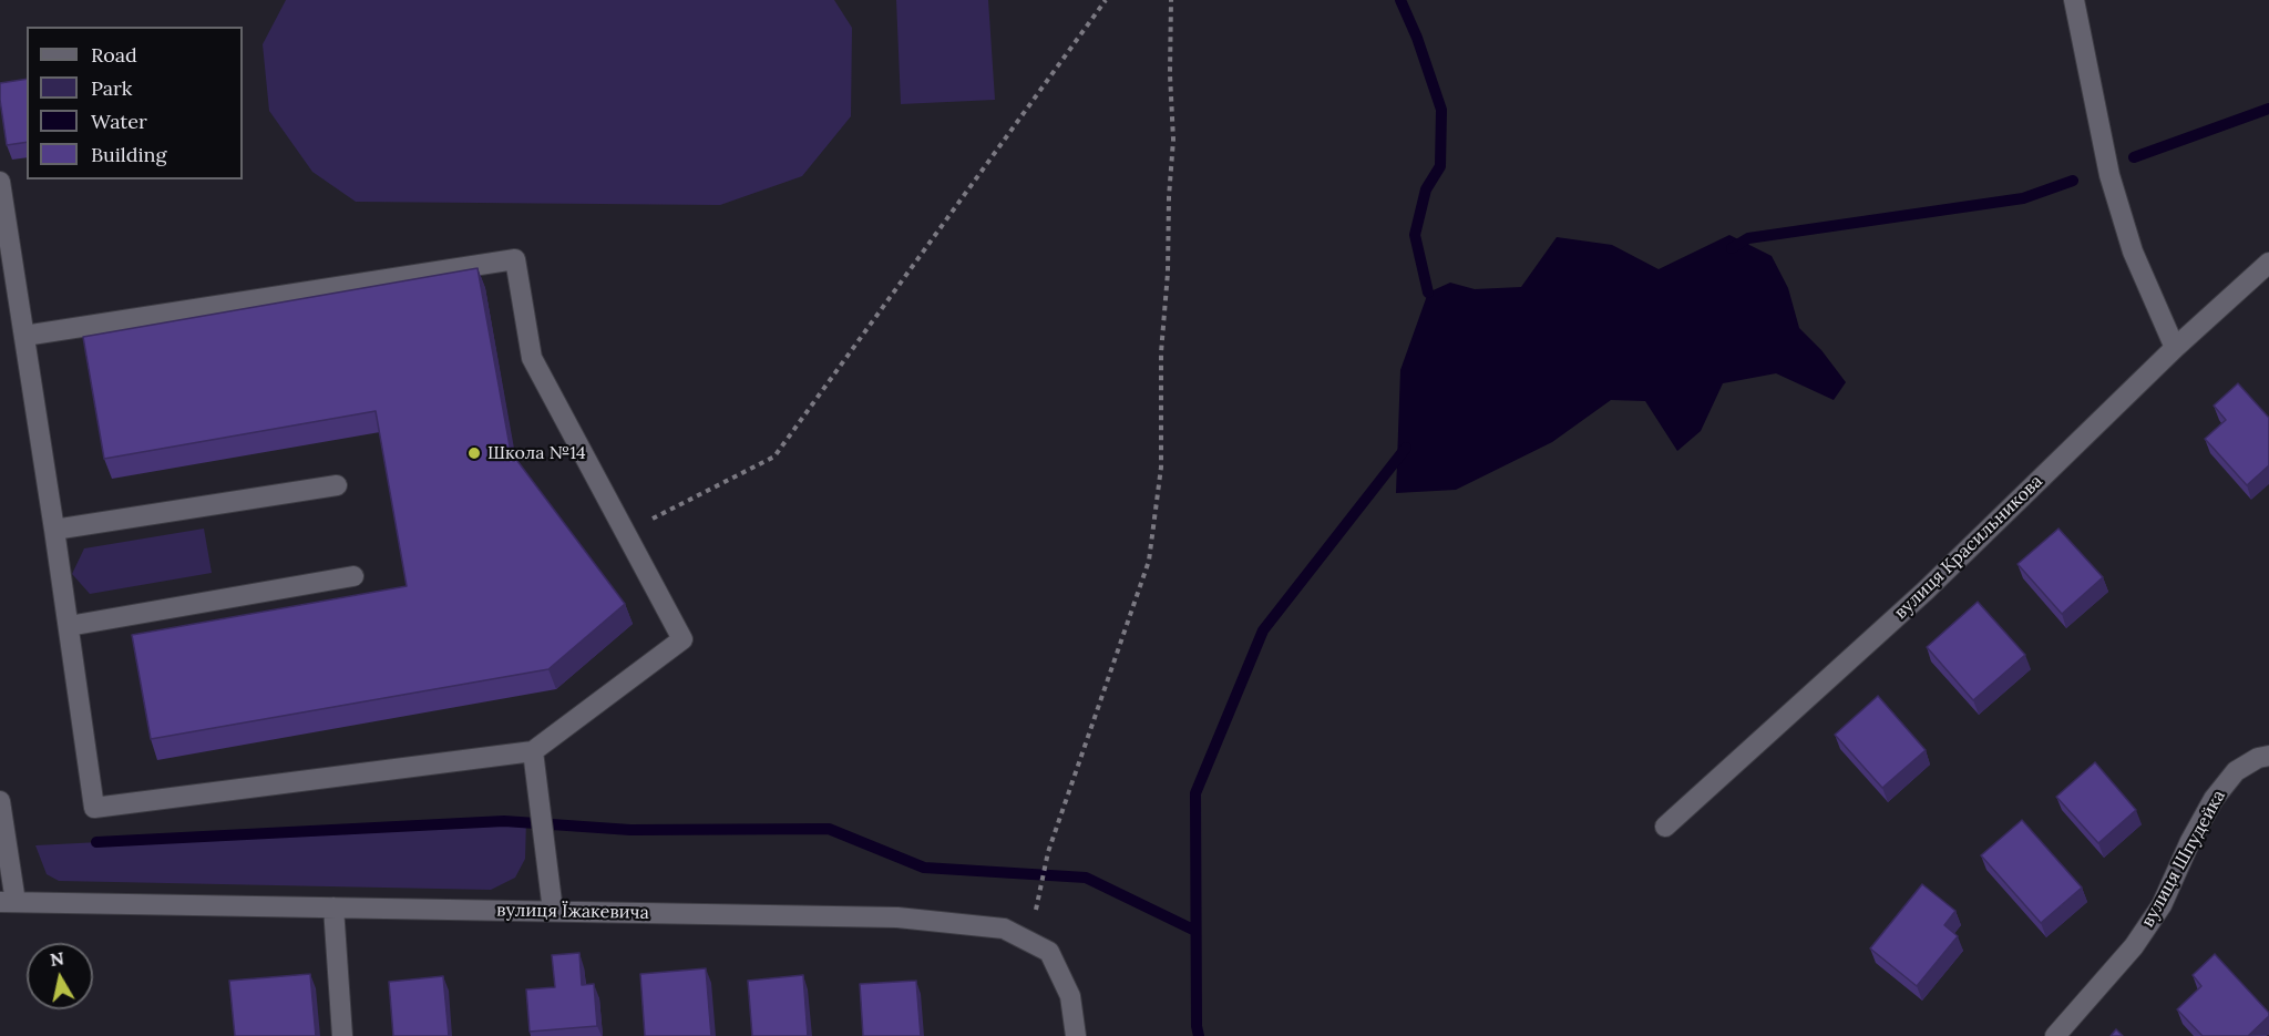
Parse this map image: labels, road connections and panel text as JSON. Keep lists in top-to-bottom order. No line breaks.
{"streets":{"street":["вулиця Красильникова","вулиця Шпудейка","вулиця Їжакевича"]},"places":["Школа №14"],"legend":["Road","Park","Water","Building"],"north":"top"}
